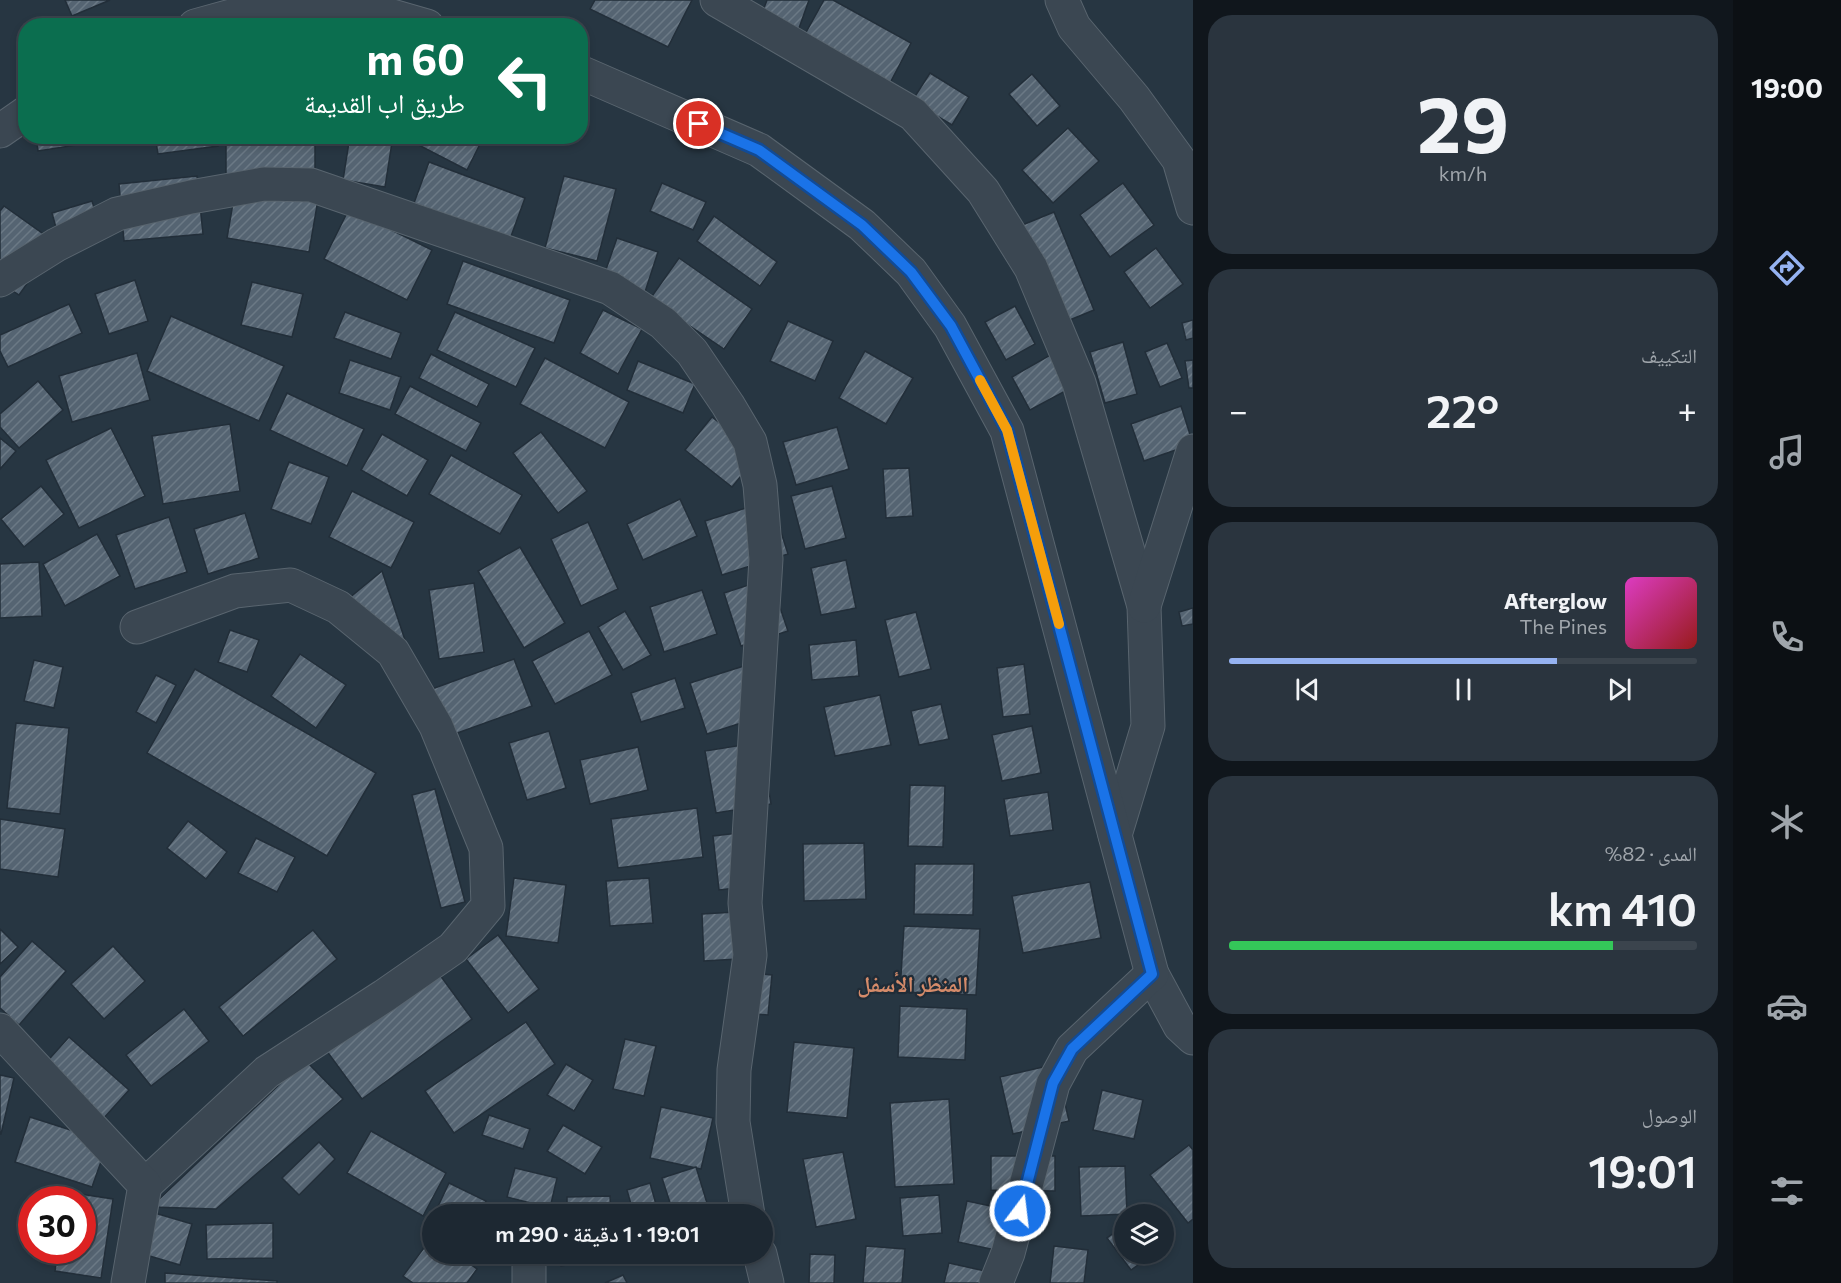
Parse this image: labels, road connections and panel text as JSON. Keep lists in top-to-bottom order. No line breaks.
{"districts":["المنظر الأسفل"],"page":{"tabs":"19:00","tile":[["29","km/h"],"التكييف",["المدى · 82%","410 km"],["الوصول","19:01"]],"turn":["60 m","طريق اب القديمة"],"heat":["−","22°","+"],"song":["Afterglow","The Pines"],"limit":"30","trip":"19:01 · 1 دقيقة · 290 m"}}
